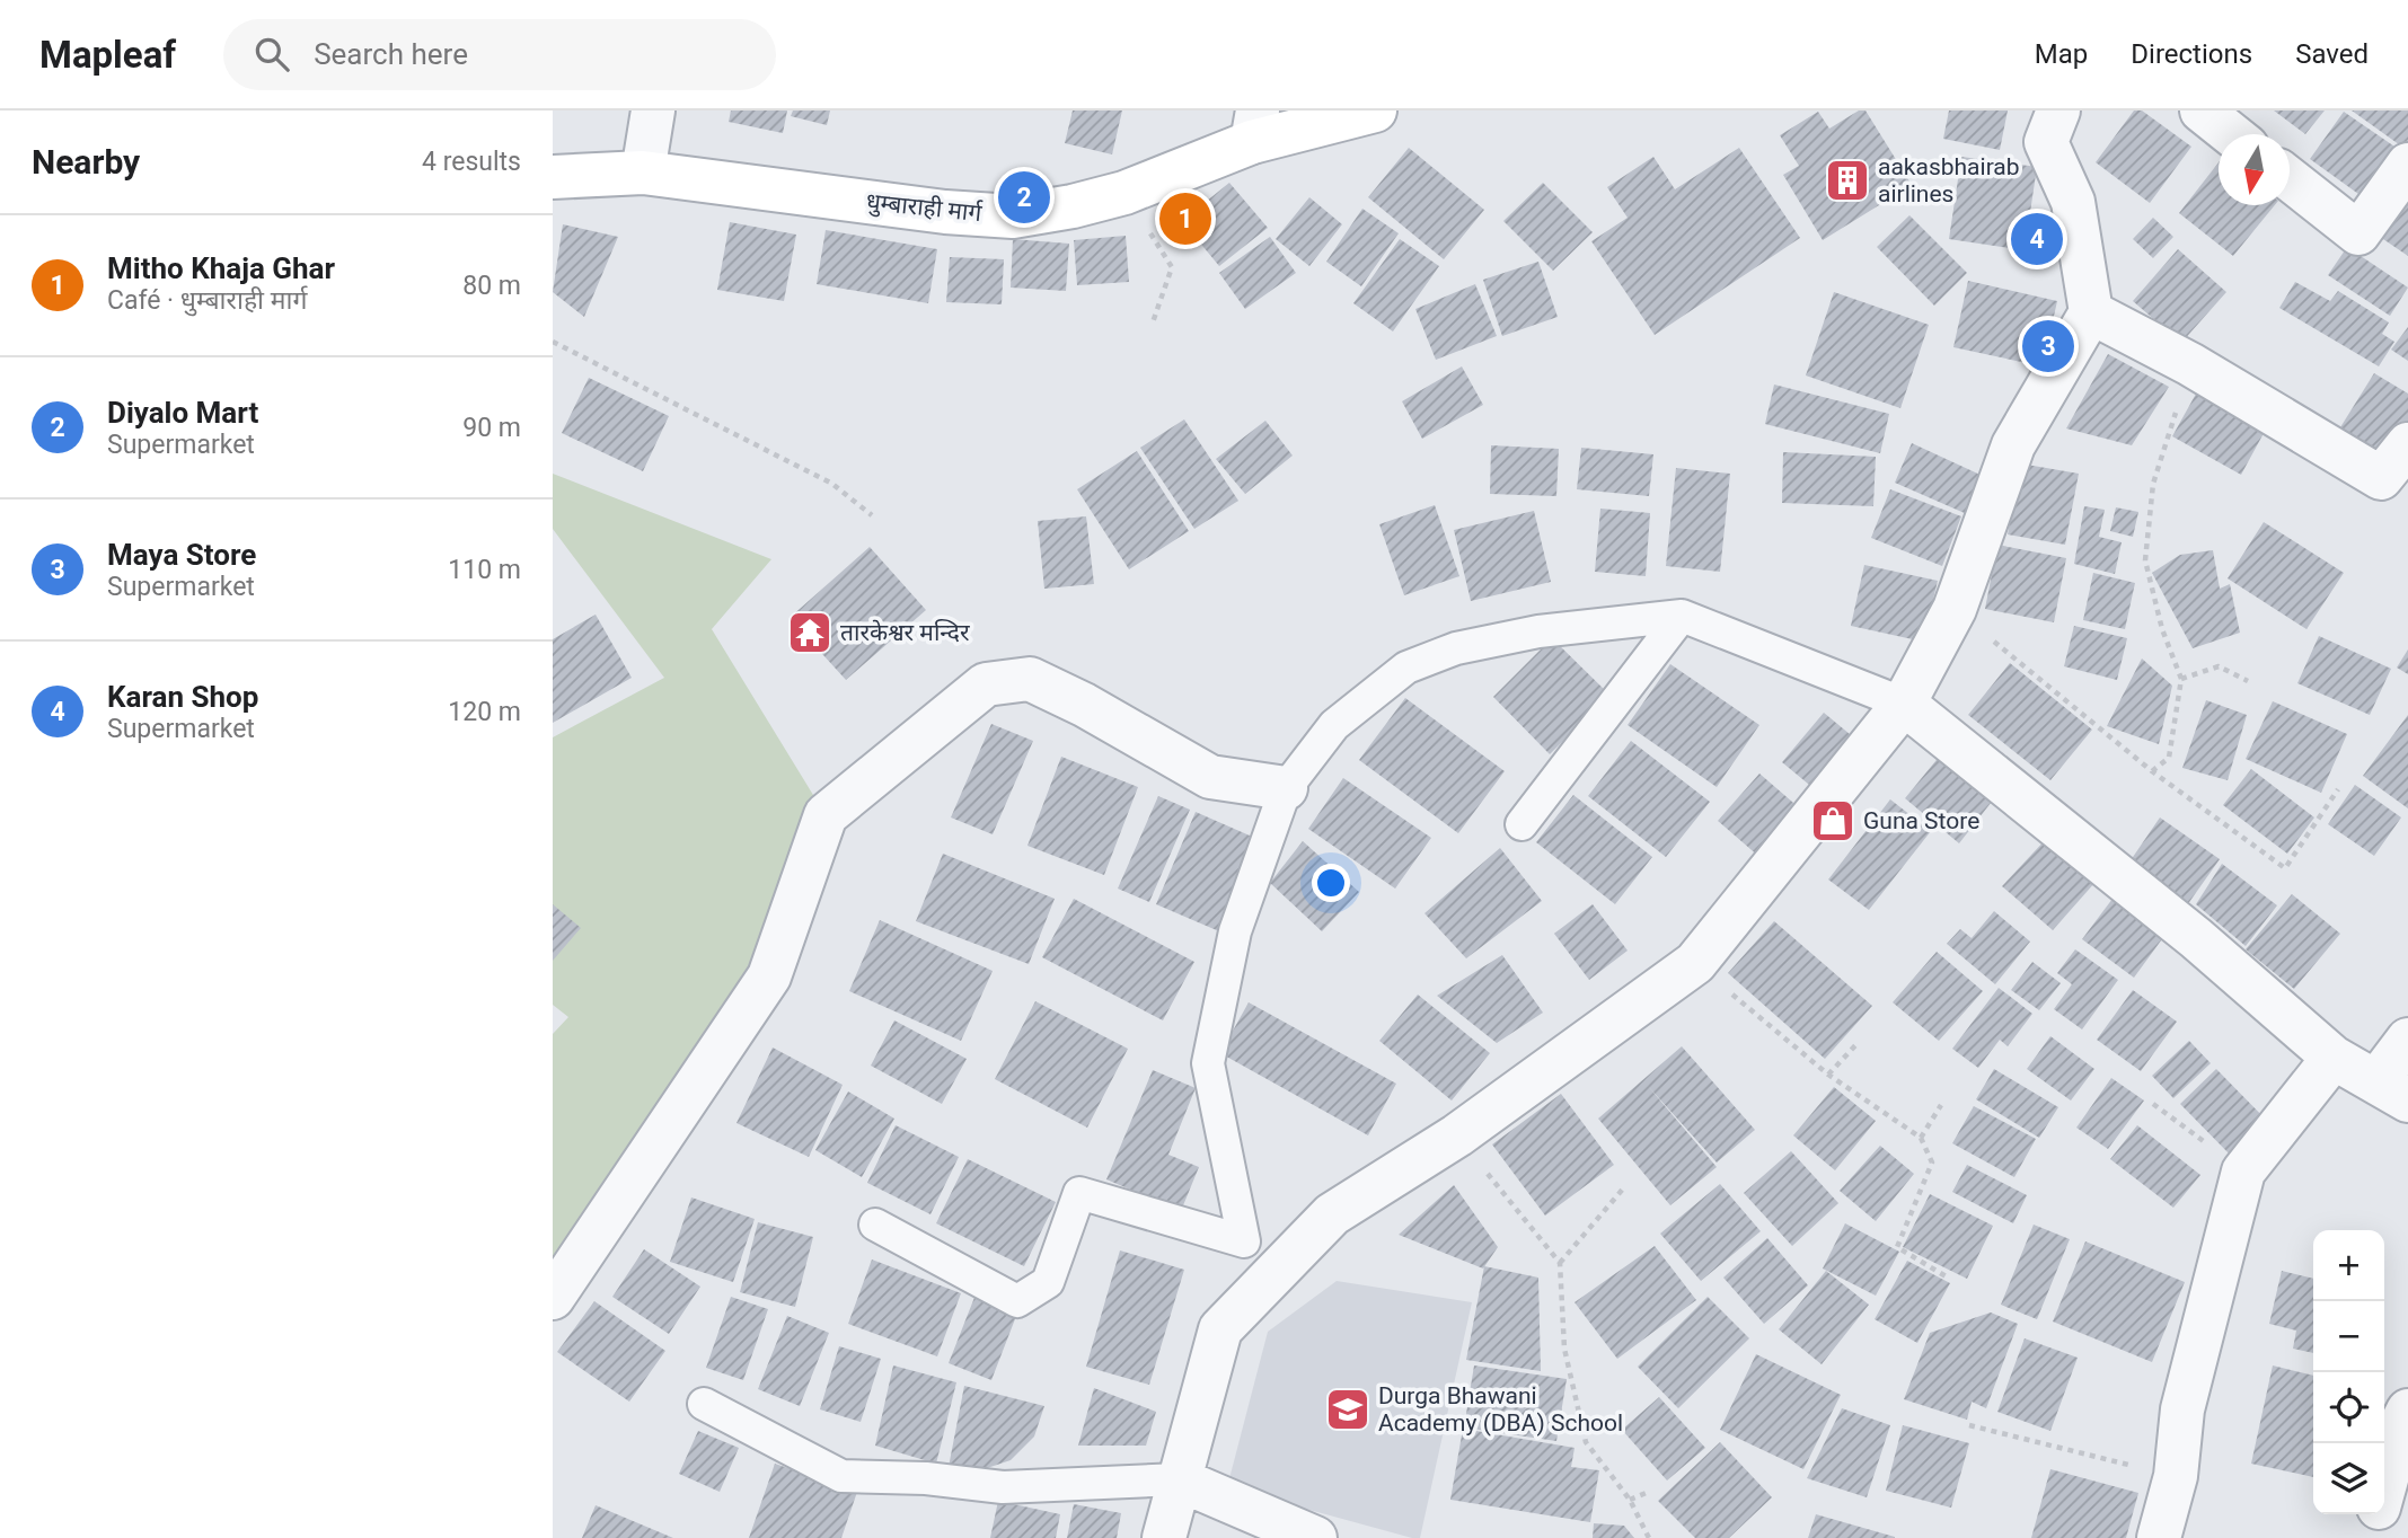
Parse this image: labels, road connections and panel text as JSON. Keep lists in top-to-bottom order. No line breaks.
{"streets":{"main road":["धुम्बाराही मार्ग"]},"places":{"building":["aakasbhairab airlines"],"temple":["तारकेश्वर मन्दिर"],"shop":["Guna Store"],"school or university":["Durga Bhawani Academy (DBA) School"]},"north":"bottom","page":{"header":"Mapleaf","search":"Search here","nav":["Map","Directions","Saved"],"heading":["Nearby","4 results"],"pins":["2","1","4","3"],"list":[{"mark":"1","name":"Mitho Khaja Ghar","note":"Café · धुम्बाराही मार्ग","value":"80 m"},{"mark":"2","name":"Diyalo Mart","note":"Supermarket","value":"90 m"},{"mark":"3","name":"Maya Store","note":"Supermarket","value":"110 m"},{"mark":"4","name":"Karan Shop","note":"Supermarket","value":"120 m"}],"map_buttons":["+","−"]}}
